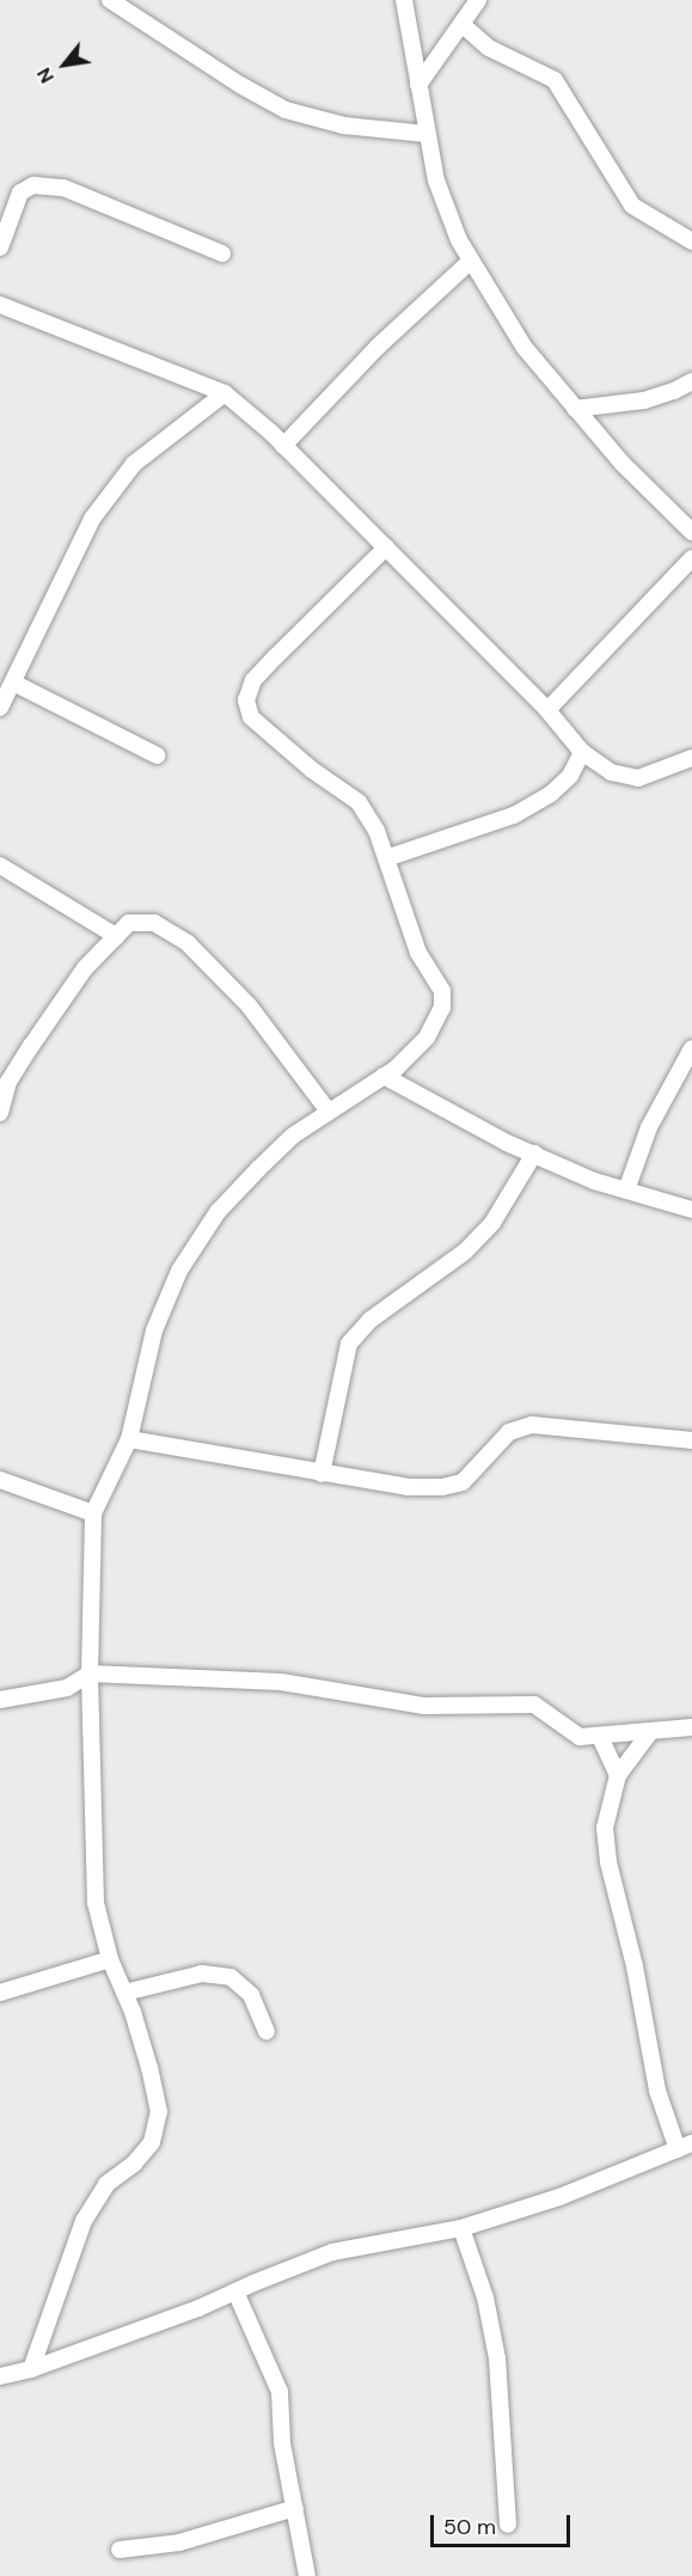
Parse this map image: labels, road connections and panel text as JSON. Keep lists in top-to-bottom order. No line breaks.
{"scale_bar":"50 m","north":"bottom left"}
